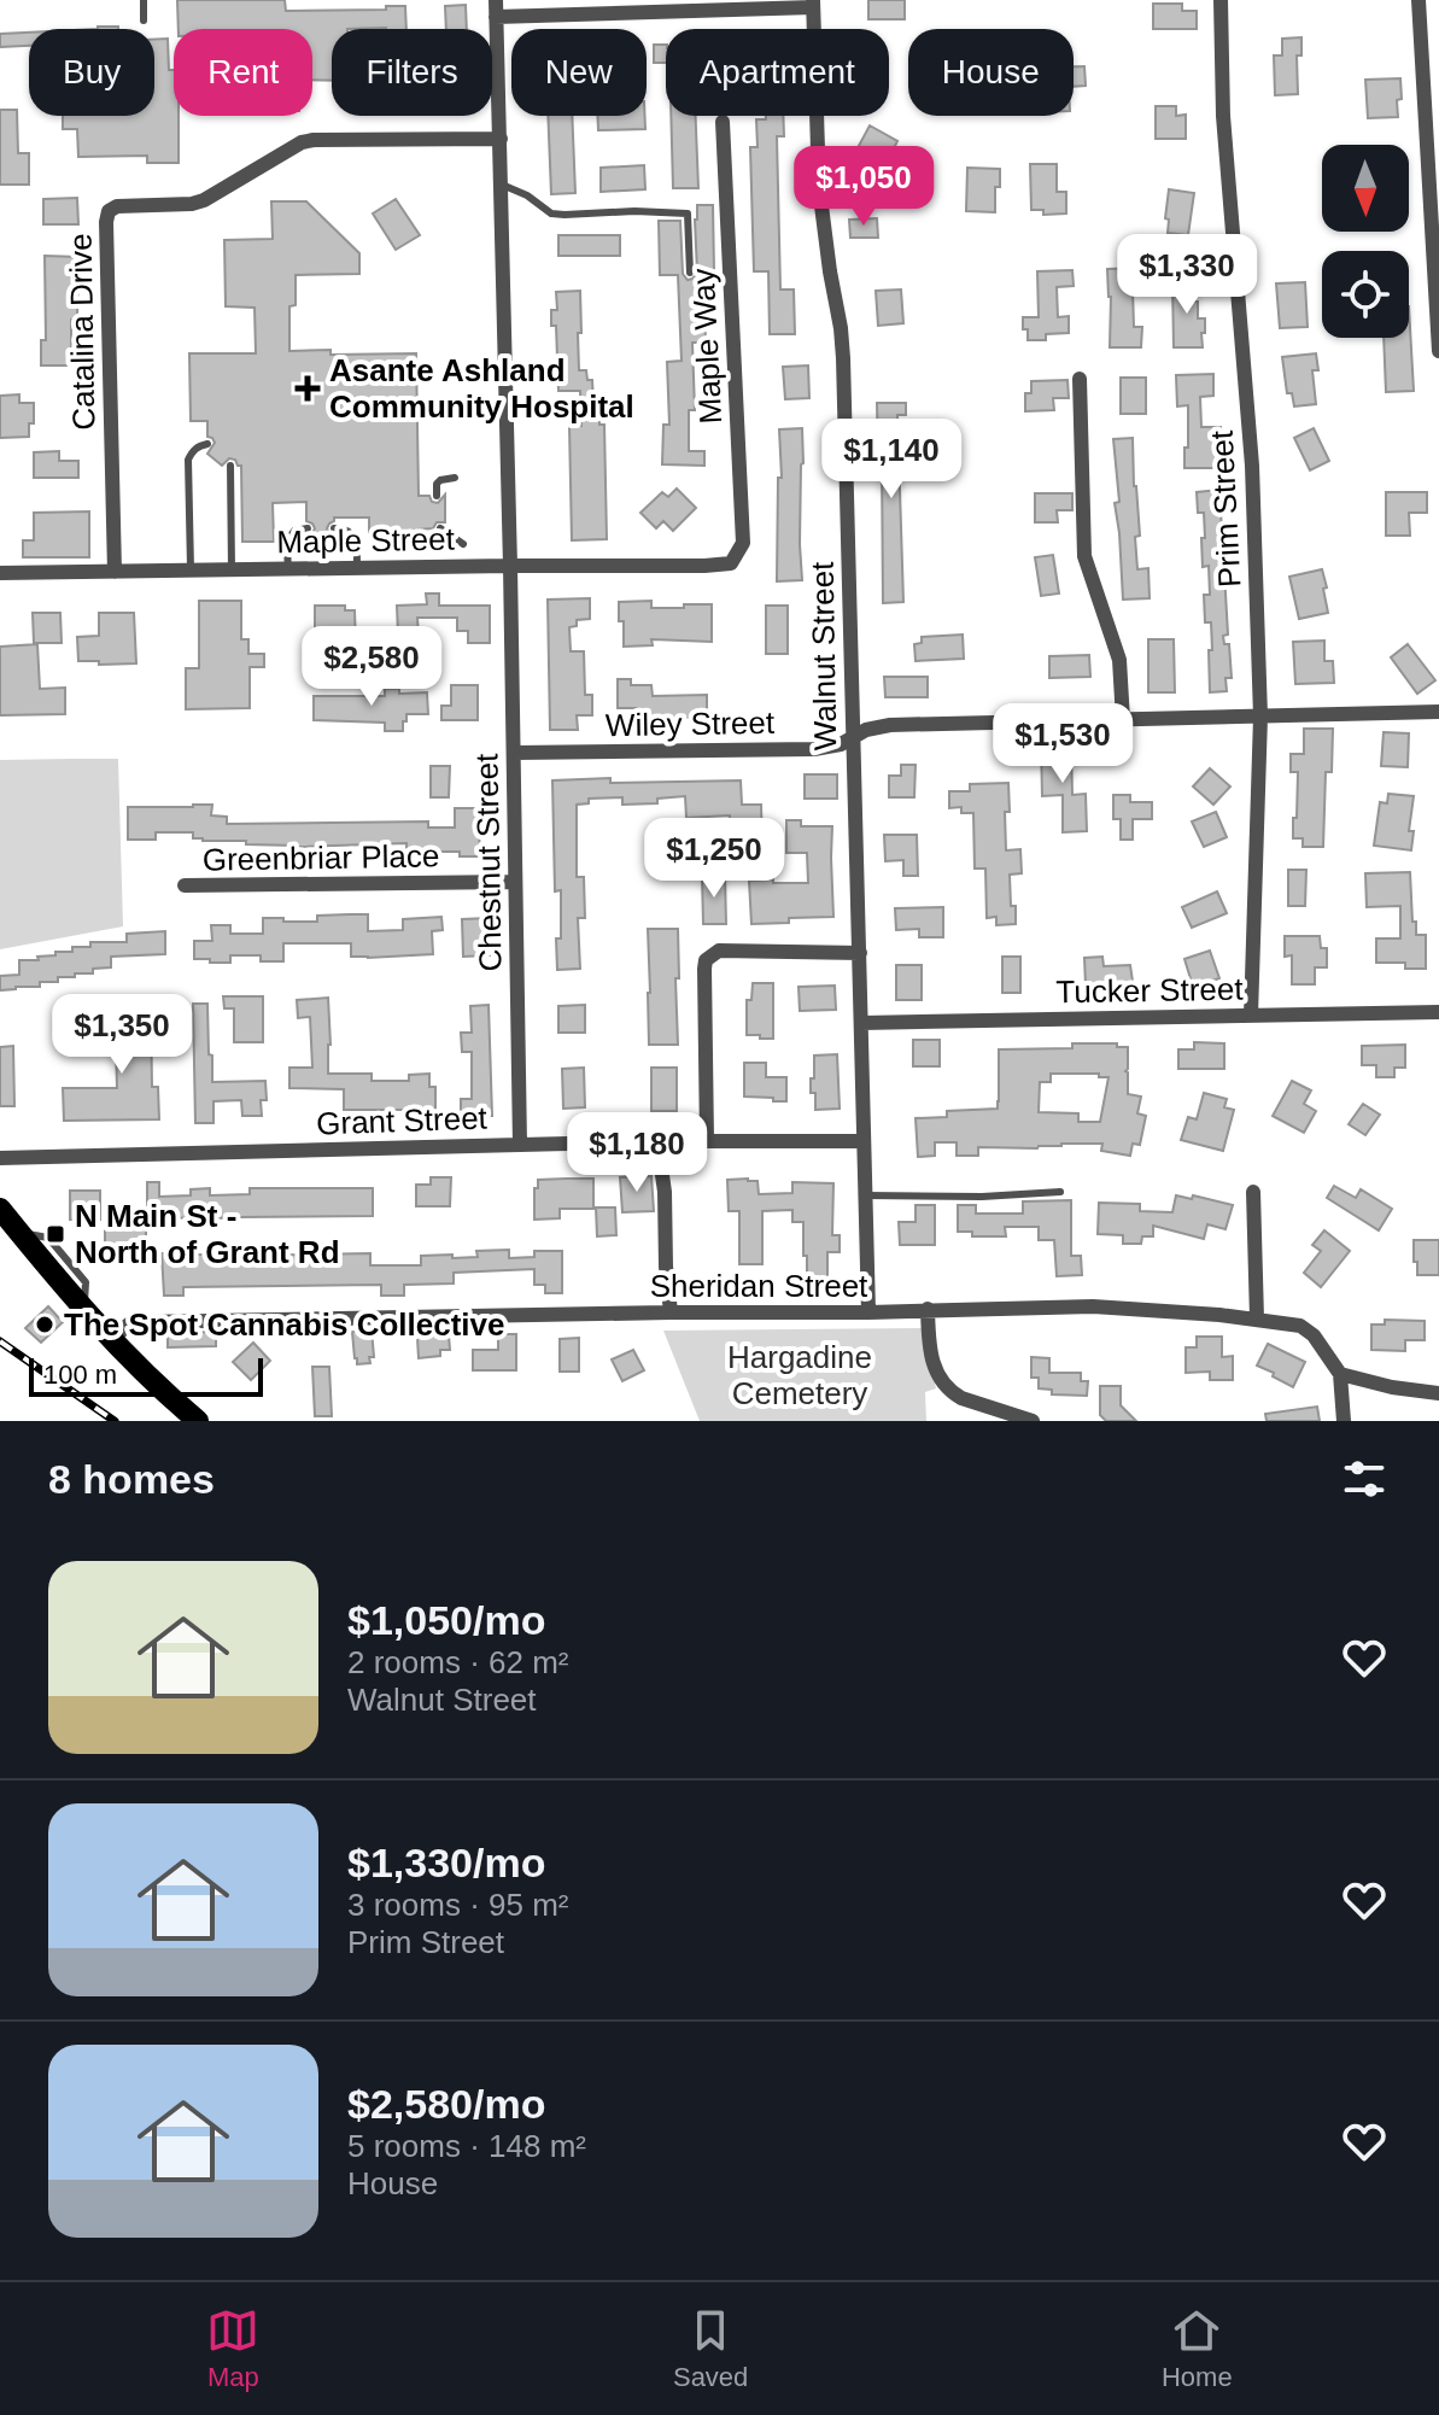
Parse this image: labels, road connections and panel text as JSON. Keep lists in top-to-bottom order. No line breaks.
{"streets":{"street":["Catalina Drive","Maple Way","Prim Street","Maple Street","Walnut Street","Wiley Street","Greenbriar Place","Chestnut Street","Tucker Street","Grant Street","Sheridan Street"]},"crossings":[["Catalina Drive","Maple Street"],["Catalina Drive","Chestnut Street"],["Maple Way","Maple Street"],["Prim Street","Wiley Street"],["Prim Street","Tucker Street"],["Maple Street","Chestnut Street"],["Walnut Street","Wiley Street"],["Walnut Street","Tucker Street"],["Walnut Street","Grant Street"],["Walnut Street","Sheridan Street"],["Wiley Street","Chestnut Street"],["Greenbriar Place","Chestnut Street"],["Chestnut Street","Grant Street"]],"parks":["Hargadine Cemetery"],"places":{"health":["Asante Ashland Community Hospital"],"transit":["N Main St - North of Grant Rd"],"other":["The Spot Cannabis Collective"]},"scale_bar":"100 m","north":"bottom","page":{"chip":["Buy","Rent","Filters","New","Apartment","House"],"price":["$1,050","$1,330","$1,140","$2,580","$1,530","$1,250","$1,350","$1,180"],"scale":"100 m","heading":"8 homes","list":[{"name":"$1,050/mo","note":"2 rooms · 62 m² · Walnut Street"},{"name":"$1,330/mo","note":"3 rooms · 95 m² · Prim Street"},{"name":"$2,580/mo","note":"5 rooms · 148 m² · House"}],"tabs":["Map","Saved","Home"]}}
